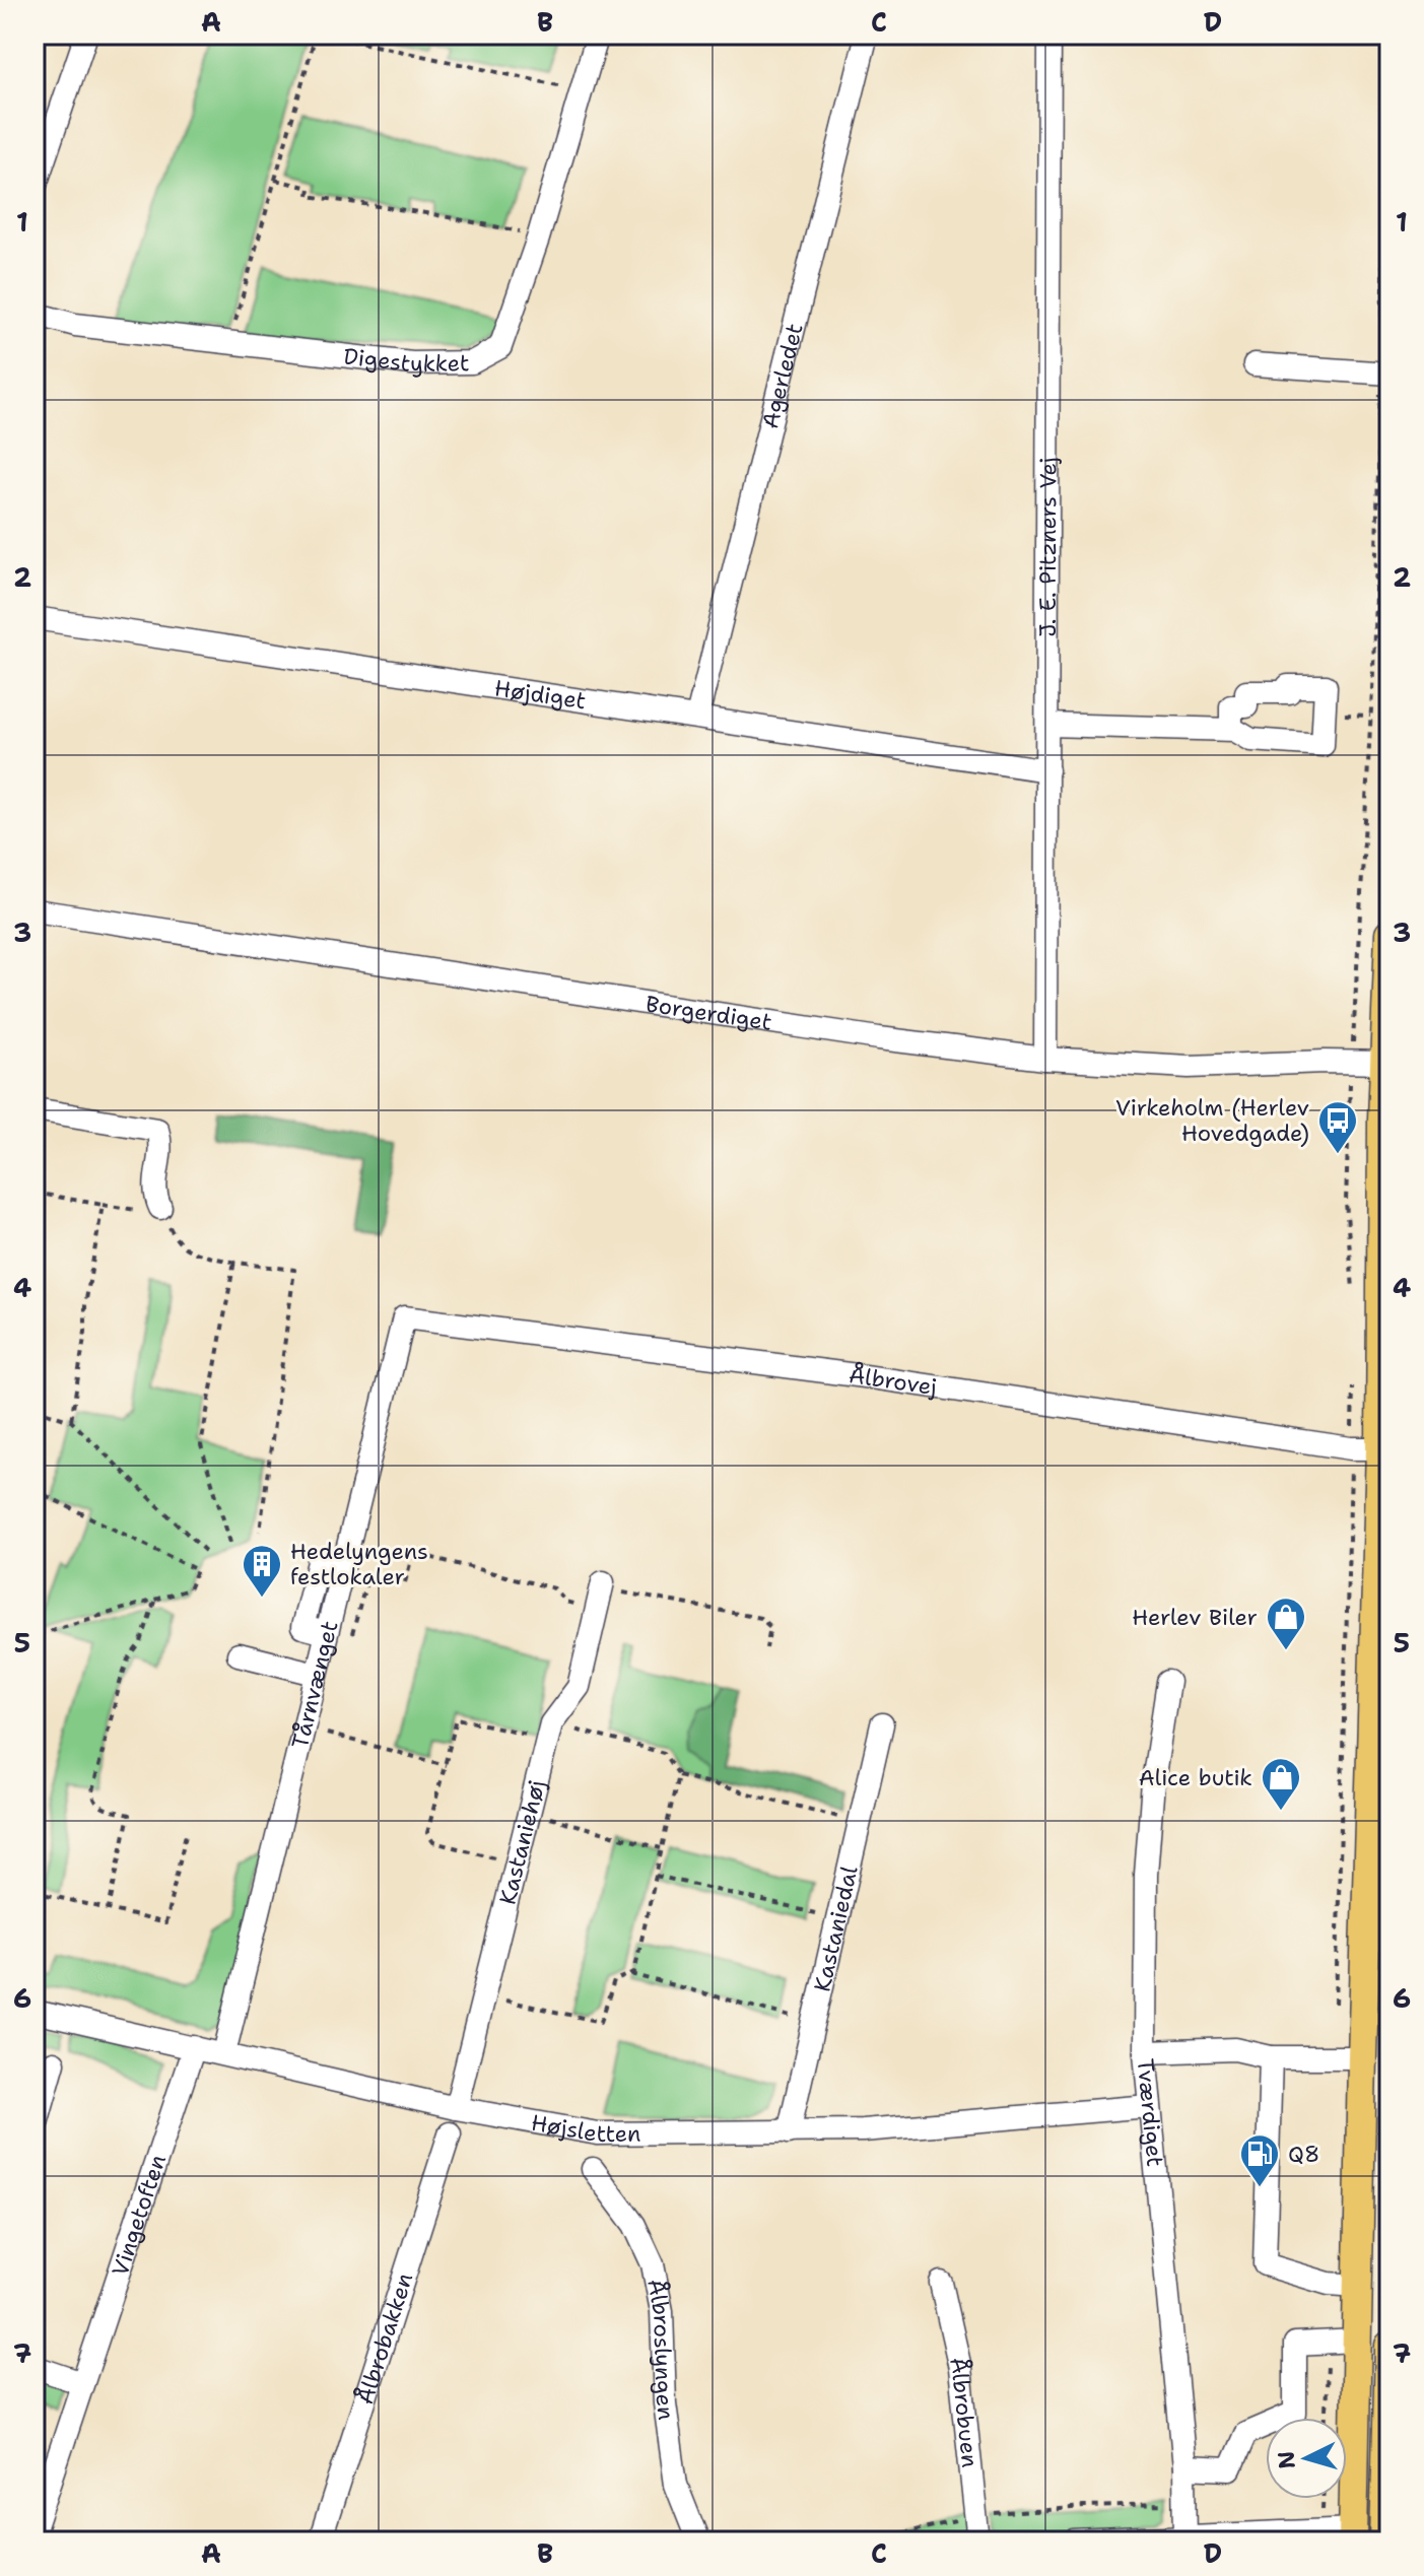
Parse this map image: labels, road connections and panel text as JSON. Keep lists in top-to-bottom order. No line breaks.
{"streets":{"street":["Digestykket","Agerledet","J. E. Pitzners Vej","Højdiget","Borgerdiget","Ålbrovej","Tårnvænget","Kastaniehøj","Kastaniedal","Tværdiget","Højsletten","Vingetoften","Ålbrobakken","Ålbroslyngen","Ålbrobuen"]},"crossings":[["Agerledet","Højdiget"],["J. E. Pitzners Vej","Højdiget"],["J. E. Pitzners Vej","Borgerdiget"],["Ålbrovej","Tårnvænget"],["Tårnvænget","Højsletten"],["Kastaniehøj","Højsletten"],["Kastaniedal","Højsletten"],["Tværdiget","Højsletten"],["Højsletten","Vingetoften"]],"places":{"bus stop":["Virkeholm (Herlev Hovedgade)"],"building":["Hedelyngens festlokaler"],"shop":["Herlev Biler","Alice butik"],"fuel station":["Q8"]},"north":"left","grid":{"columns":["A","B","C","D"],"rows":["1","2","3","4","5","6","7"]}}
